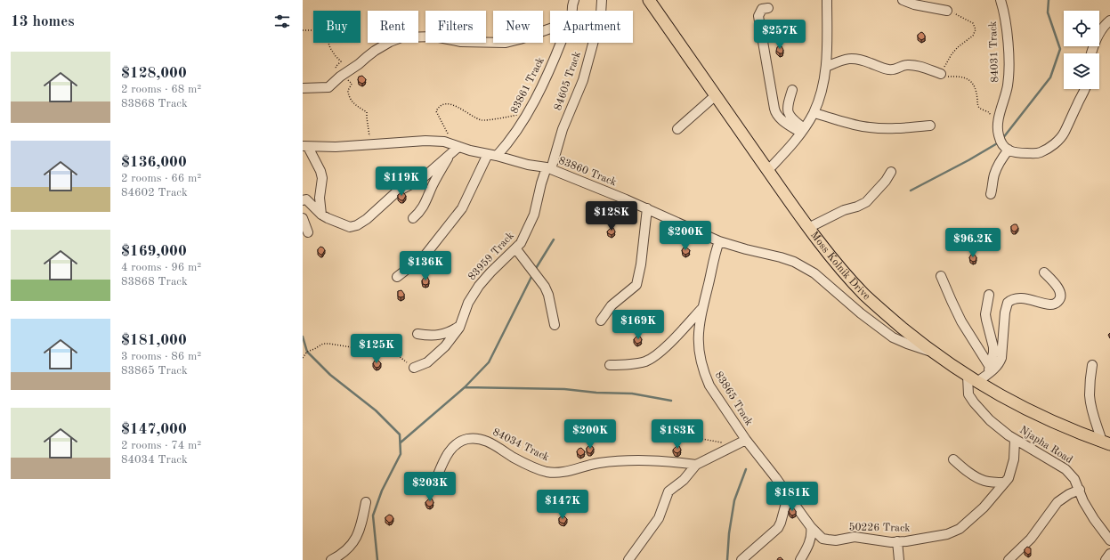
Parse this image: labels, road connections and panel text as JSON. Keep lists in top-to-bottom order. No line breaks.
{"streets":{"main road":["Moss Kolnik Drive"],"street":["84031 Track","84605 Track","83861 Track","83860 Track","83959 Track","83865 Track","84034 Track","Njapha Road","50226 Track"]},"crossings":[["84605 Track","83860 Track"],["84605 Track","83959 Track"],["83861 Track","83860 Track"],["83860 Track","83959 Track"],["83860 Track","Moss Kolnik Drive"],["83860 Track","83865 Track"],["Moss Kolnik Drive","Njapha Road"],["83865 Track","50226 Track"],["Njapha Road","50226 Track"]],"page":{"heading":"13 homes","chip":["Buy","Rent","Filters","New","Apartment"],"price":["$257K","$119K","$128K","$200K","$96.2K","$136K","$169K","$125K","$200K","$183K","$203K","$181K","$147K"],"list":[{"name":"$128,000","note":"2 rooms · 68 m² · 83868 Track"},{"name":"$136,000","note":"2 rooms · 66 m² · 84602 Track"},{"name":"$169,000","note":"4 rooms · 96 m² · 83868 Track"},{"name":"$181,000","note":"3 rooms · 86 m² · 83865 Track"},{"name":"$147,000","note":"2 rooms · 74 m² · 84034 Track"}]}}
